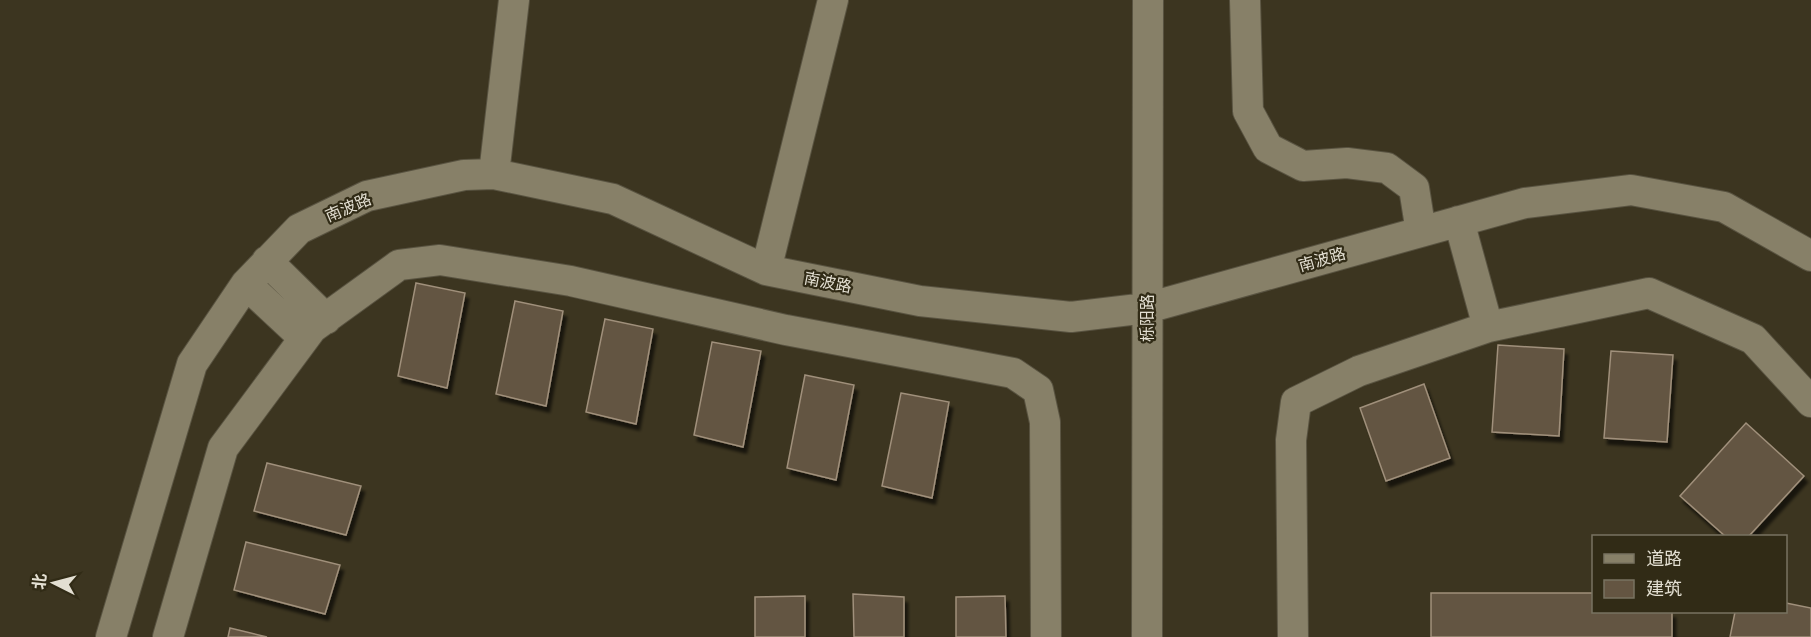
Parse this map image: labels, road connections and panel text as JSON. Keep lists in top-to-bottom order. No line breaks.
{"streets":{"street":["南波路","栎阳路"]},"crossings":[["南波路","栎阳路"]],"legend":["道路","建筑"],"north":"left"}
